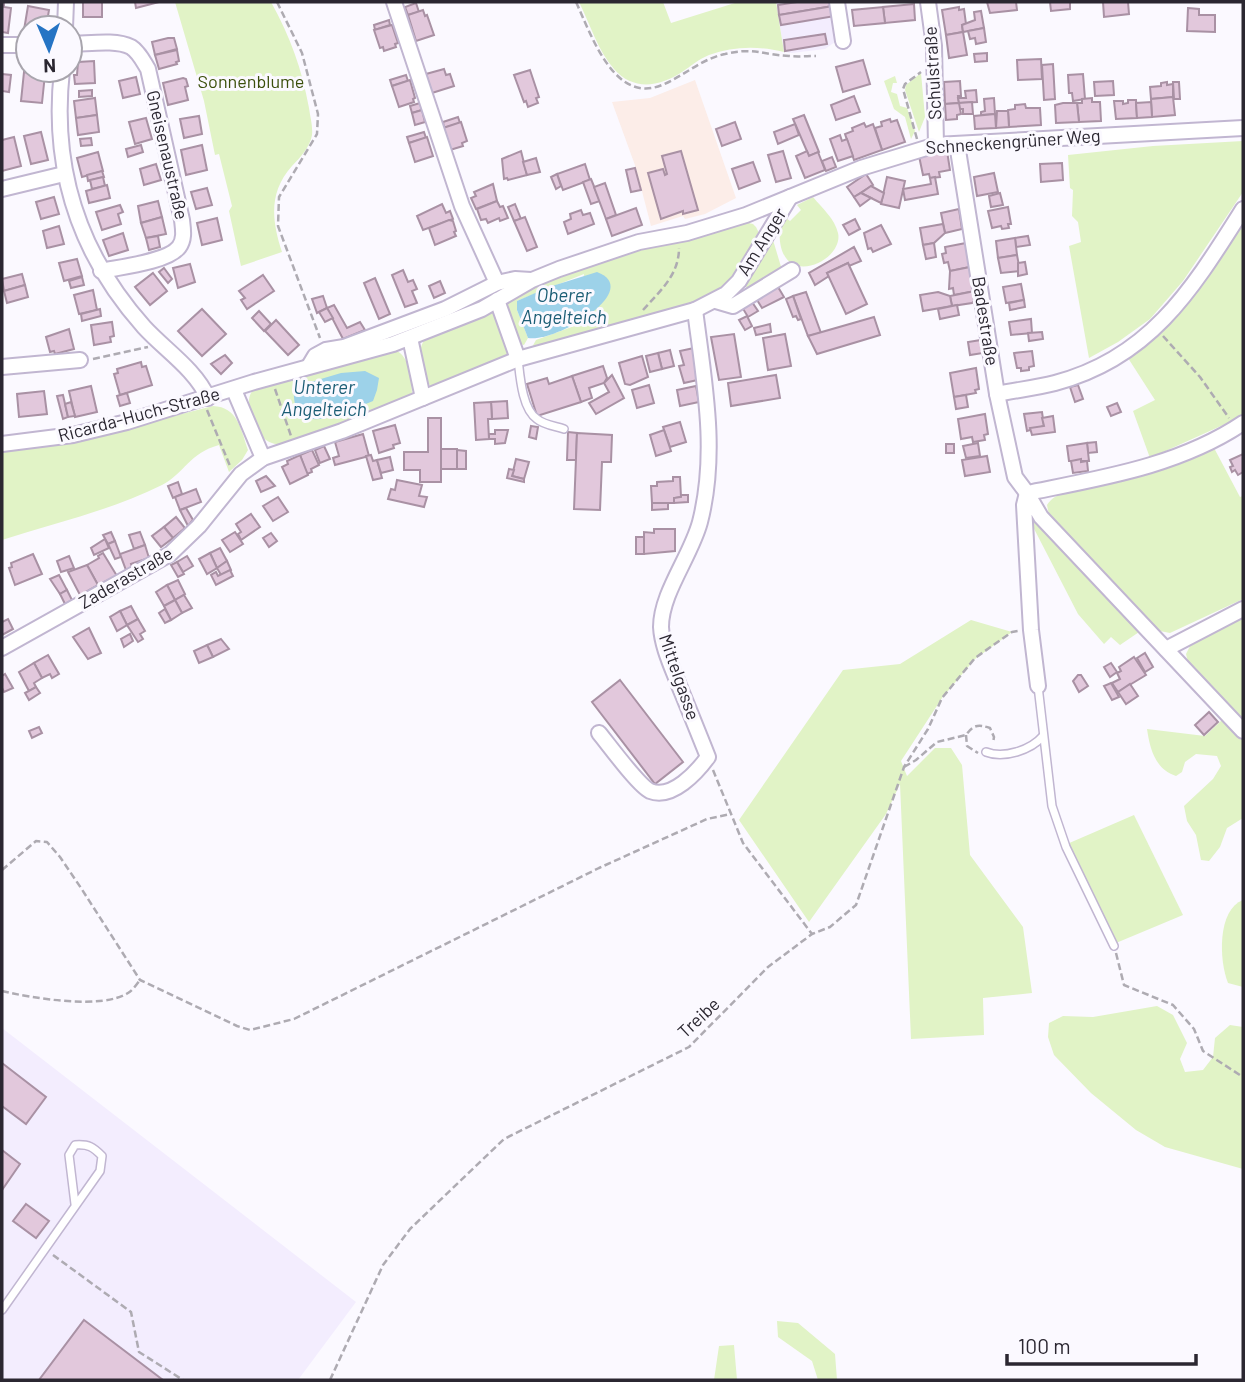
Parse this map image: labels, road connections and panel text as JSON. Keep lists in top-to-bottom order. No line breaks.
{"streets":{"street":["Schulstraße","Schneckengrüner Weg","Gneisenaustraße","Am Anger","Badestraße","Ricarda-Huch-Straße","Zaderastraße","Mittelgasse"],"path":["Treibe"]},"crossings":[["Schulstraße","Schneckengrüner Weg"],["Schneckengrüner Weg","Am Anger"],["Schneckengrüner Weg","Badestraße"],["Am Anger","Ricarda-Huch-Straße"],["Am Anger","Zaderastraße"],["Am Anger","Mittelgasse"],["Badestraße","Treibe"]],"water":["Oberer Angelteich","Unterer Angelteich"],"parks":["Sonnenblume"],"scale_bar":"100 m","north":"bottom"}
